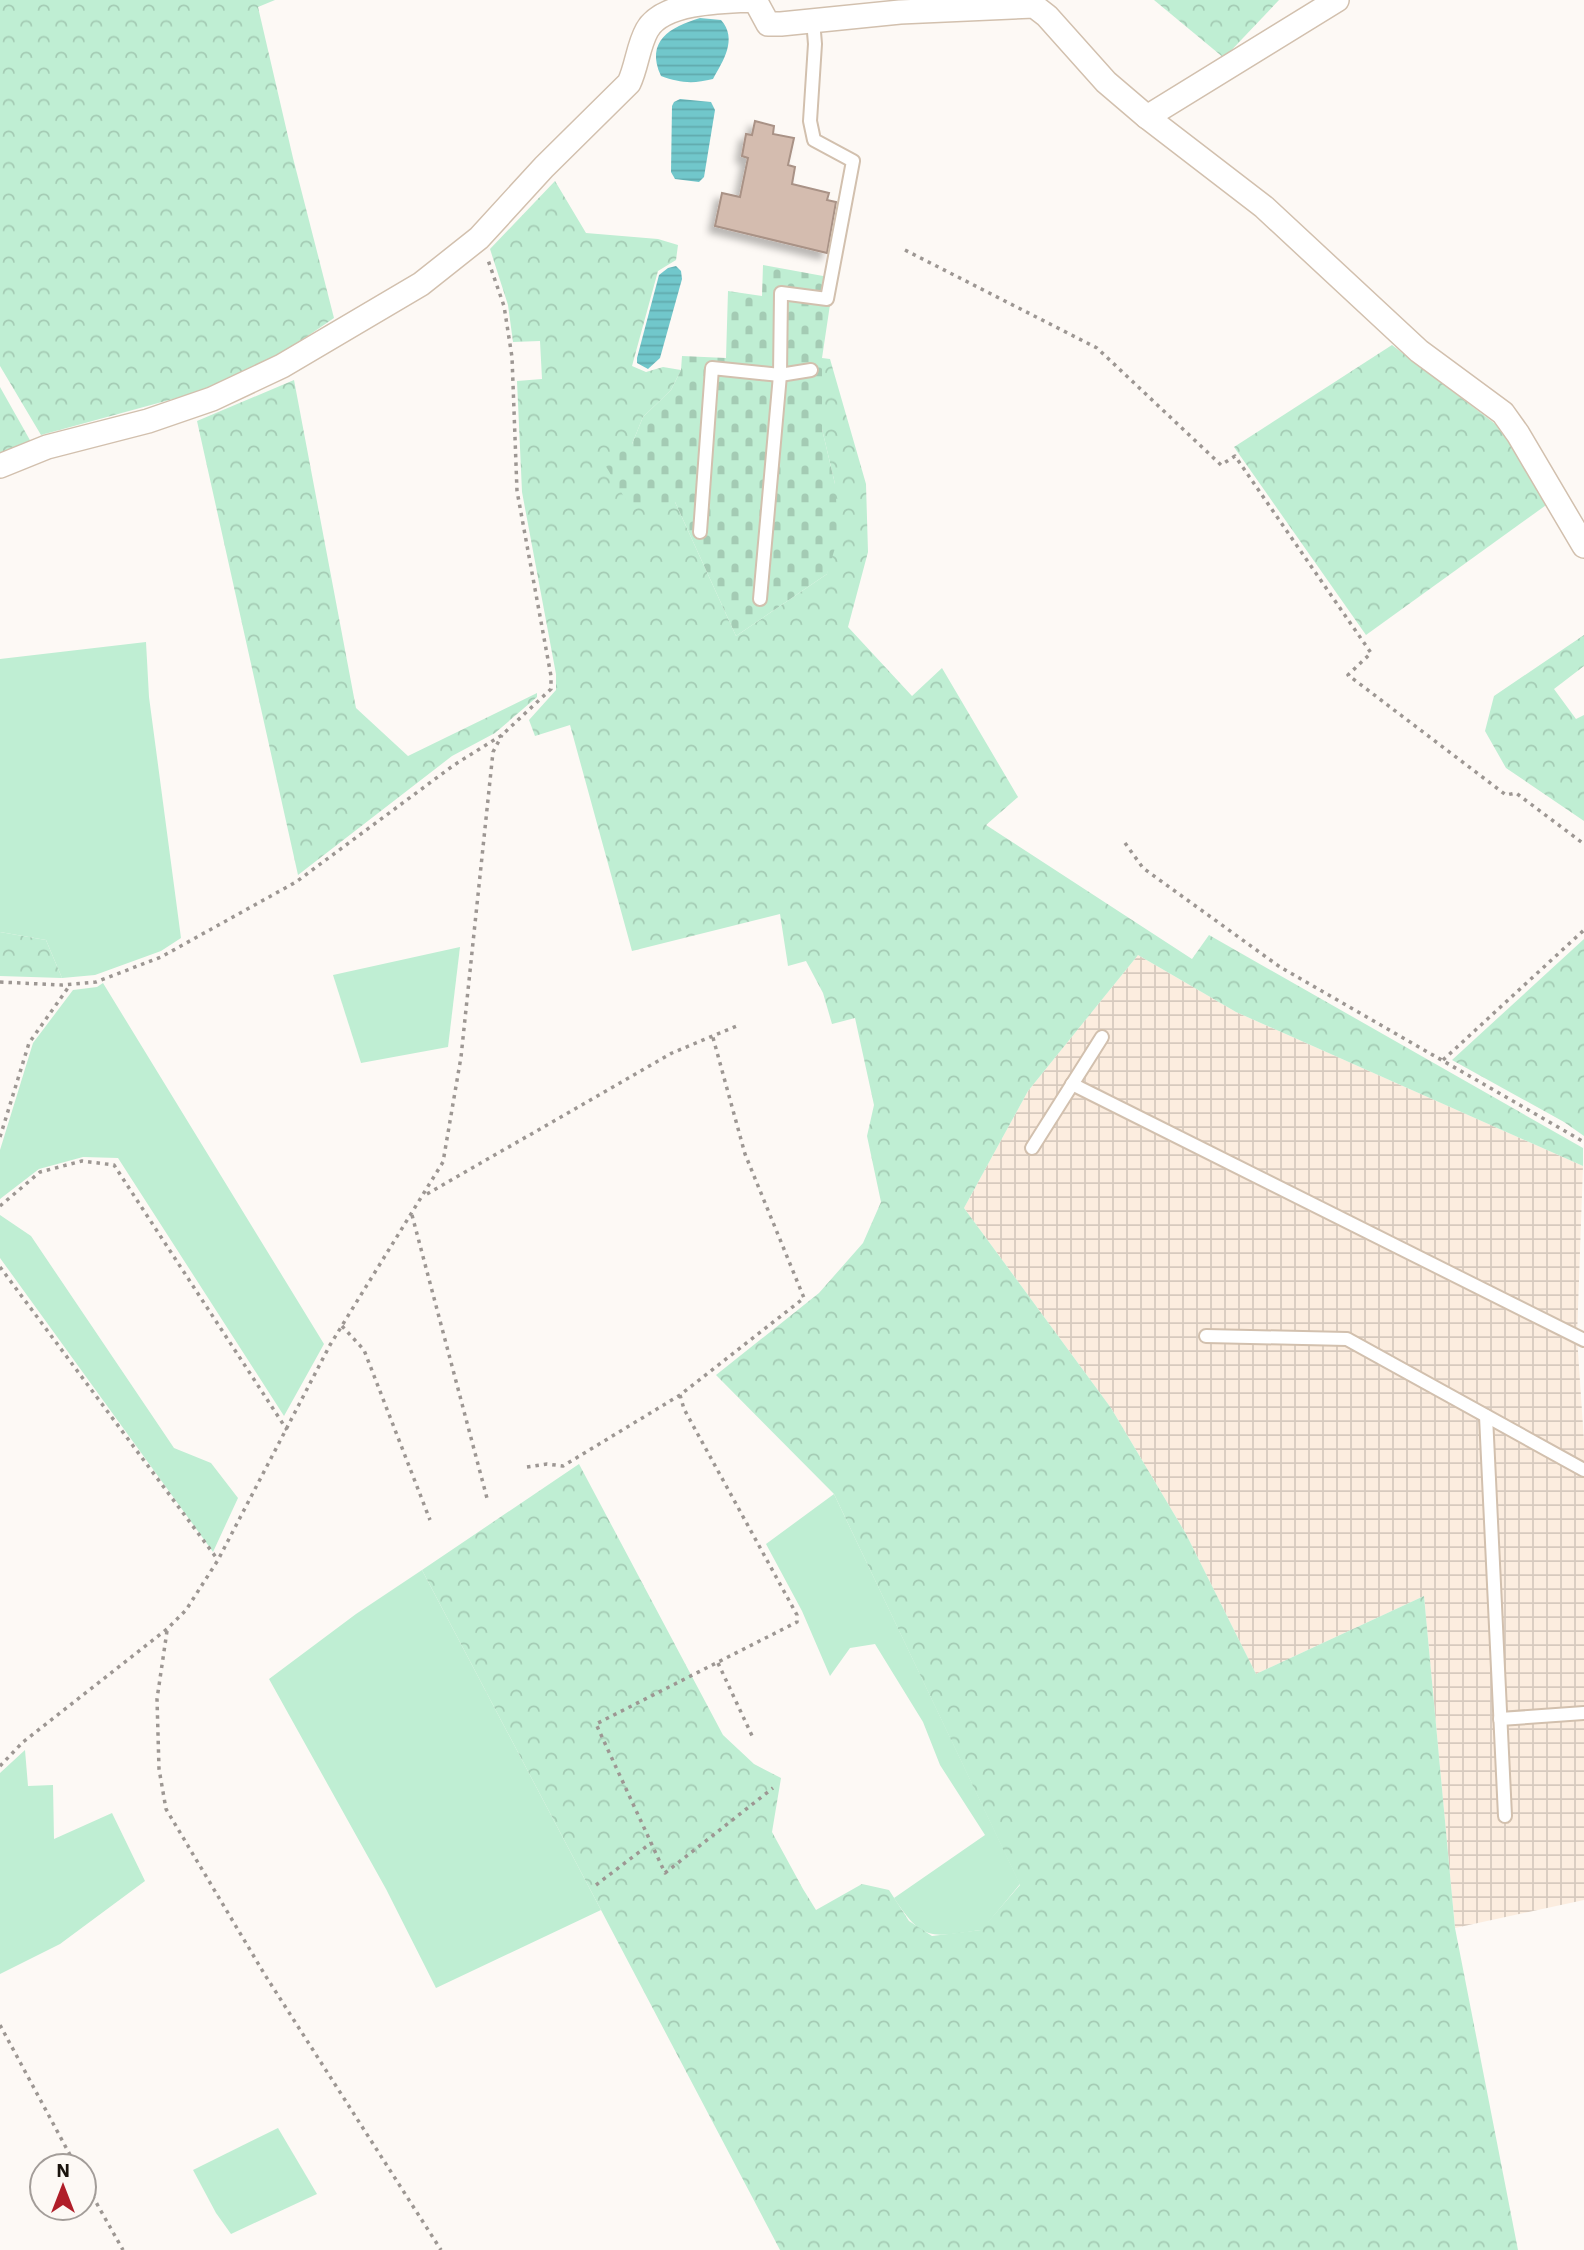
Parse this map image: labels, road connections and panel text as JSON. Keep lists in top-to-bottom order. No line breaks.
{"north":"top"}
